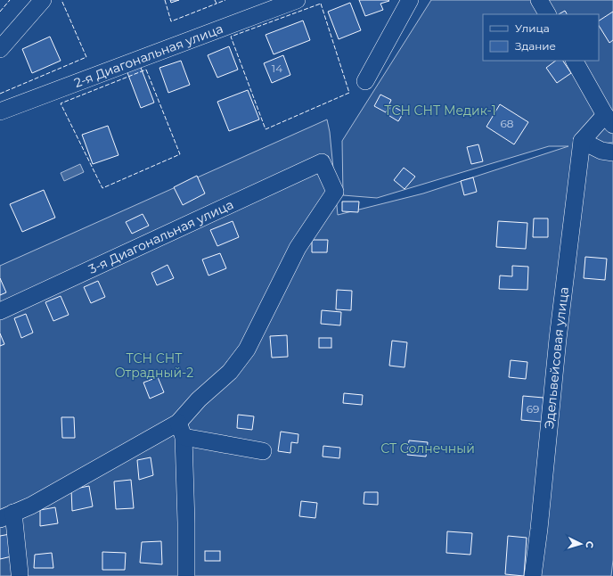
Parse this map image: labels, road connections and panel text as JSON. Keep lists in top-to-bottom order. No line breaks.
{"streets":{"street":["2-я Диагональная улица","3-я Диагональная улица","Эдельвейсовая улица"]},"parks":["ТСН СНТ Медик-1","ТСН СНТ Отрадный-2","СТ Солнечный"],"house_numbers":["14","68","69"],"legend":["Улица","Здание"],"north":"right"}
